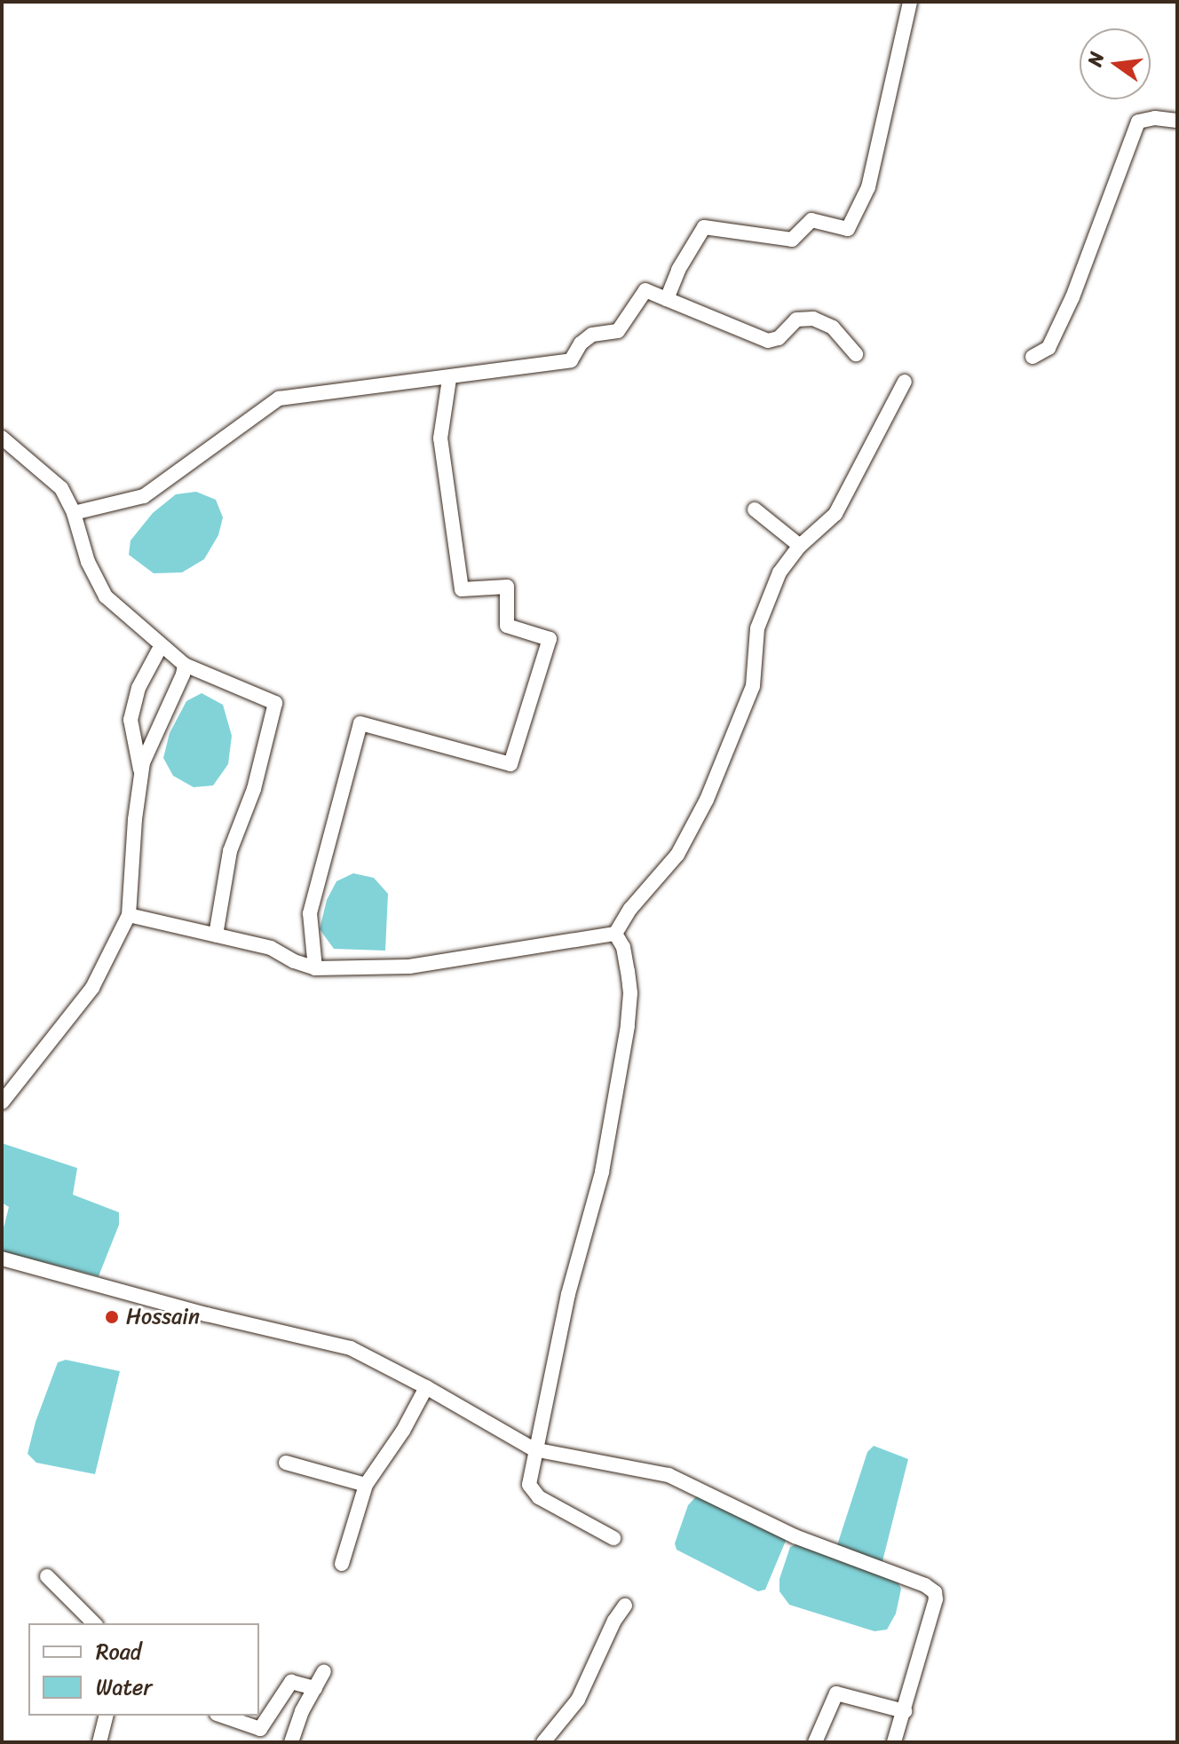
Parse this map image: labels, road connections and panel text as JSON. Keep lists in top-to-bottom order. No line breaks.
{"places":["Hossain"],"legend":["Road","Water"],"north":"left"}
